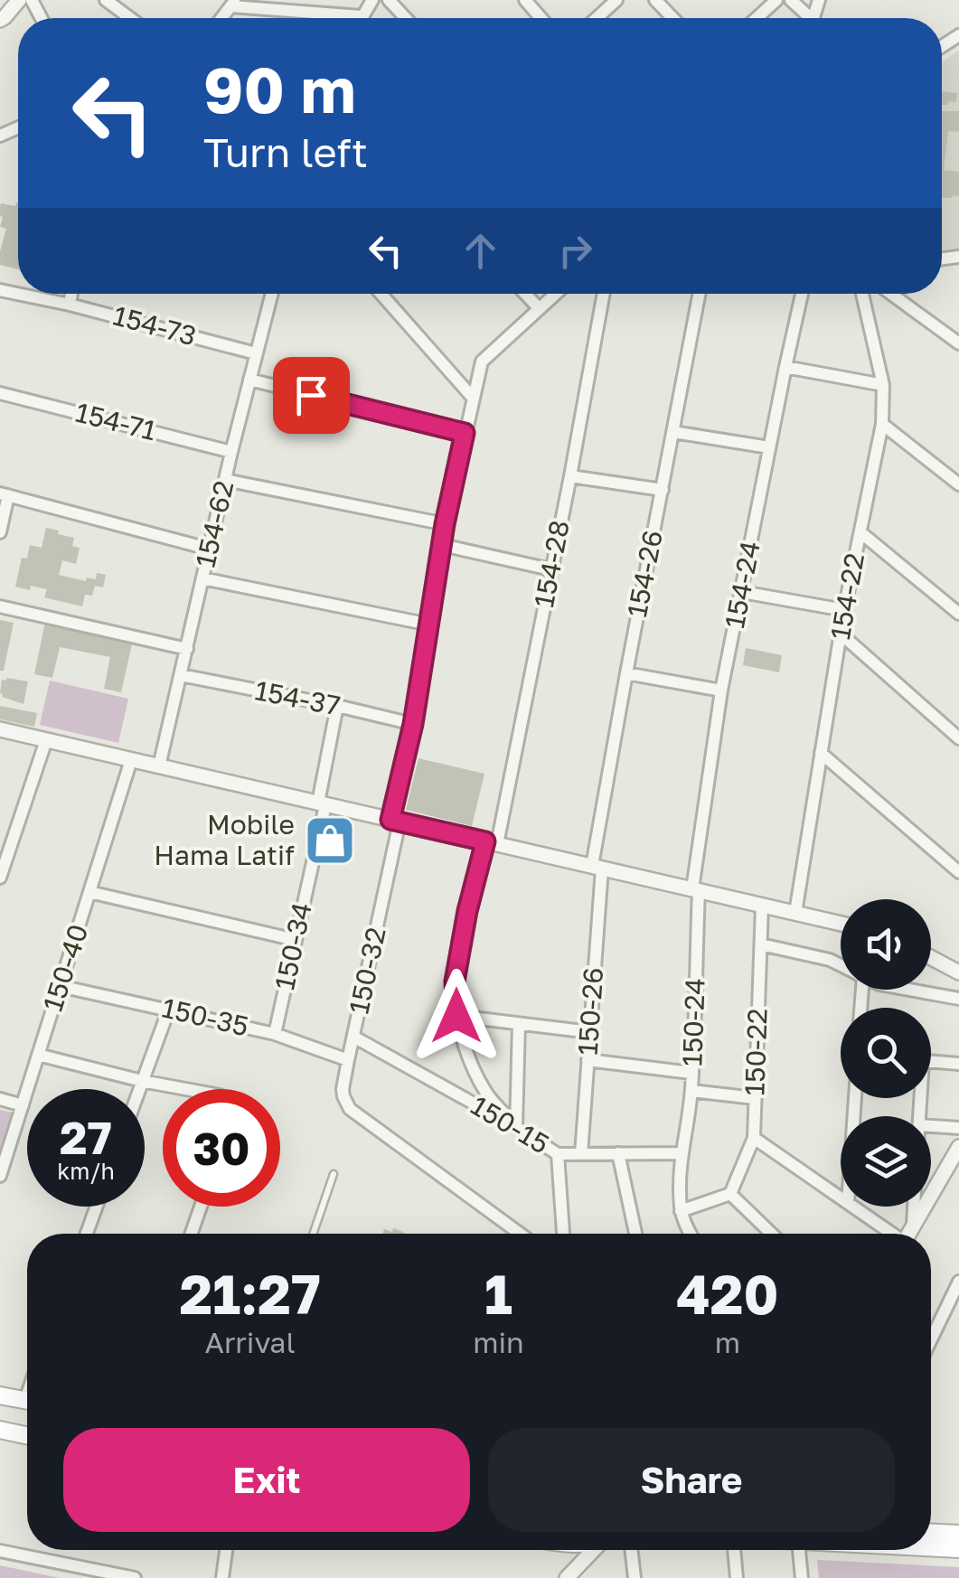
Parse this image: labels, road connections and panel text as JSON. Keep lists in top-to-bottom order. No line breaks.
{"streets":{"street":["154-73","154-71","154-62","154-28","154-26","154-24","154-22","154-37","150-34","150-40","150-32","150-26","150-35","150-24","150-22","150-15"]},"crossings":[["154-73","154-62"],["154-71","154-62"],["154-62","154-37"],["154-28","150-15"],["154-26","150-26"],["154-24","150-24"],["154-37","150-34"],["154-37","150-32"],["150-34","150-35"],["150-40","150-35"],["150-32","150-35"],["150-32","150-15"],["150-26","150-15"],["150-24","150-15"]],"places":{"shop":["Mobile Hama Latif"]},"page":{"turn":["90 m","Turn left"],"speed":"27 km/h","limit":"30","eta":["21:27","Arrival","1","min","420","m"],"buttons":["Exit","Share"]}}
